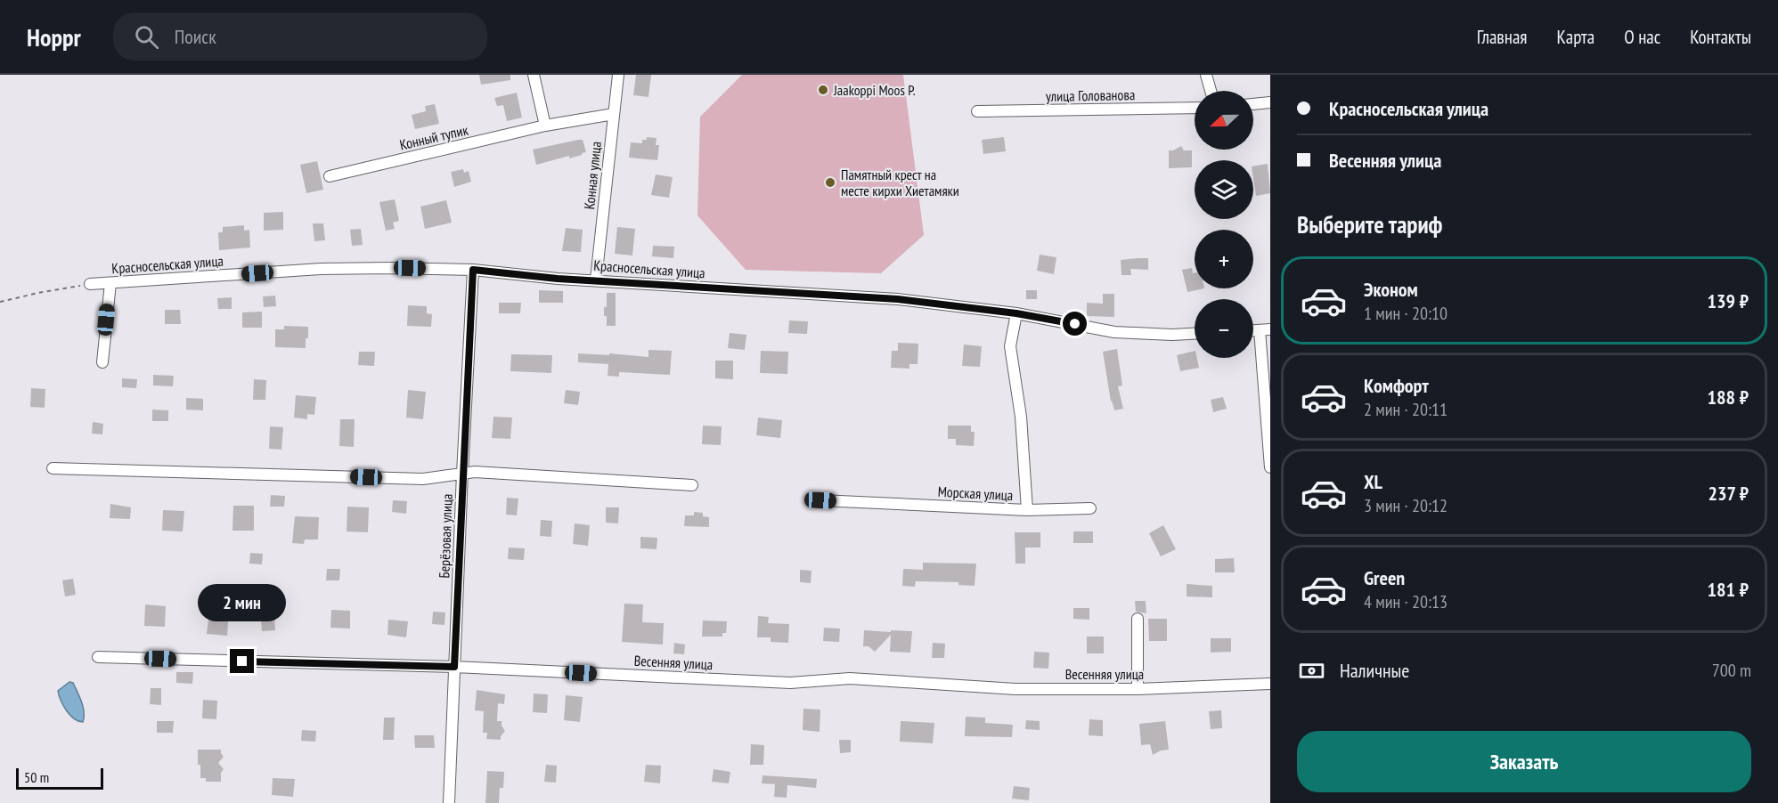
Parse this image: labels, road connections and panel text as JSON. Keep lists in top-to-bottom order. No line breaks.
{"streets":{"street":["улица Голованова","Конный тупик","Конная улица","Красносельская улица","Морская улица","Берёзовая улица","Весенняя улица"]},"crossings":[["Конный тупик","Конная улица"],["Конная улица","Красносельская улица"],["Красносельская улица","Морская улица"],["Красносельская улица","Берёзовая улица"],["Берёзовая улица","Весенняя улица"]],"places":["Jaakoppi Moos P.","Памятный крест на месте кирхи Хиетамяки"],"scale_bar":"50 m","north":"left","page":{"header":"Hoppr","search":"Поиск","nav":["Главная","Карта","О нас","Контакты"],"banner":["Красносельская улица","Весенняя улица"],"map_buttons":["+","−"],"heading":"Выберите тариф","list":[{"name":"Эконом","note":"1 мин · 20:10","value":"139 ₽"},{"name":"Комфорт","note":"2 мин · 20:11","value":"188 ₽"},{"name":"XL","note":"3 мин · 20:12","value":"237 ₽"},{"name":"Green","note":"4 мин · 20:13","value":"181 ₽"}],"bubble":"2 мин","pay":["Наличные","700 m"],"buttons":"Заказать","scale":"50 m"}}
